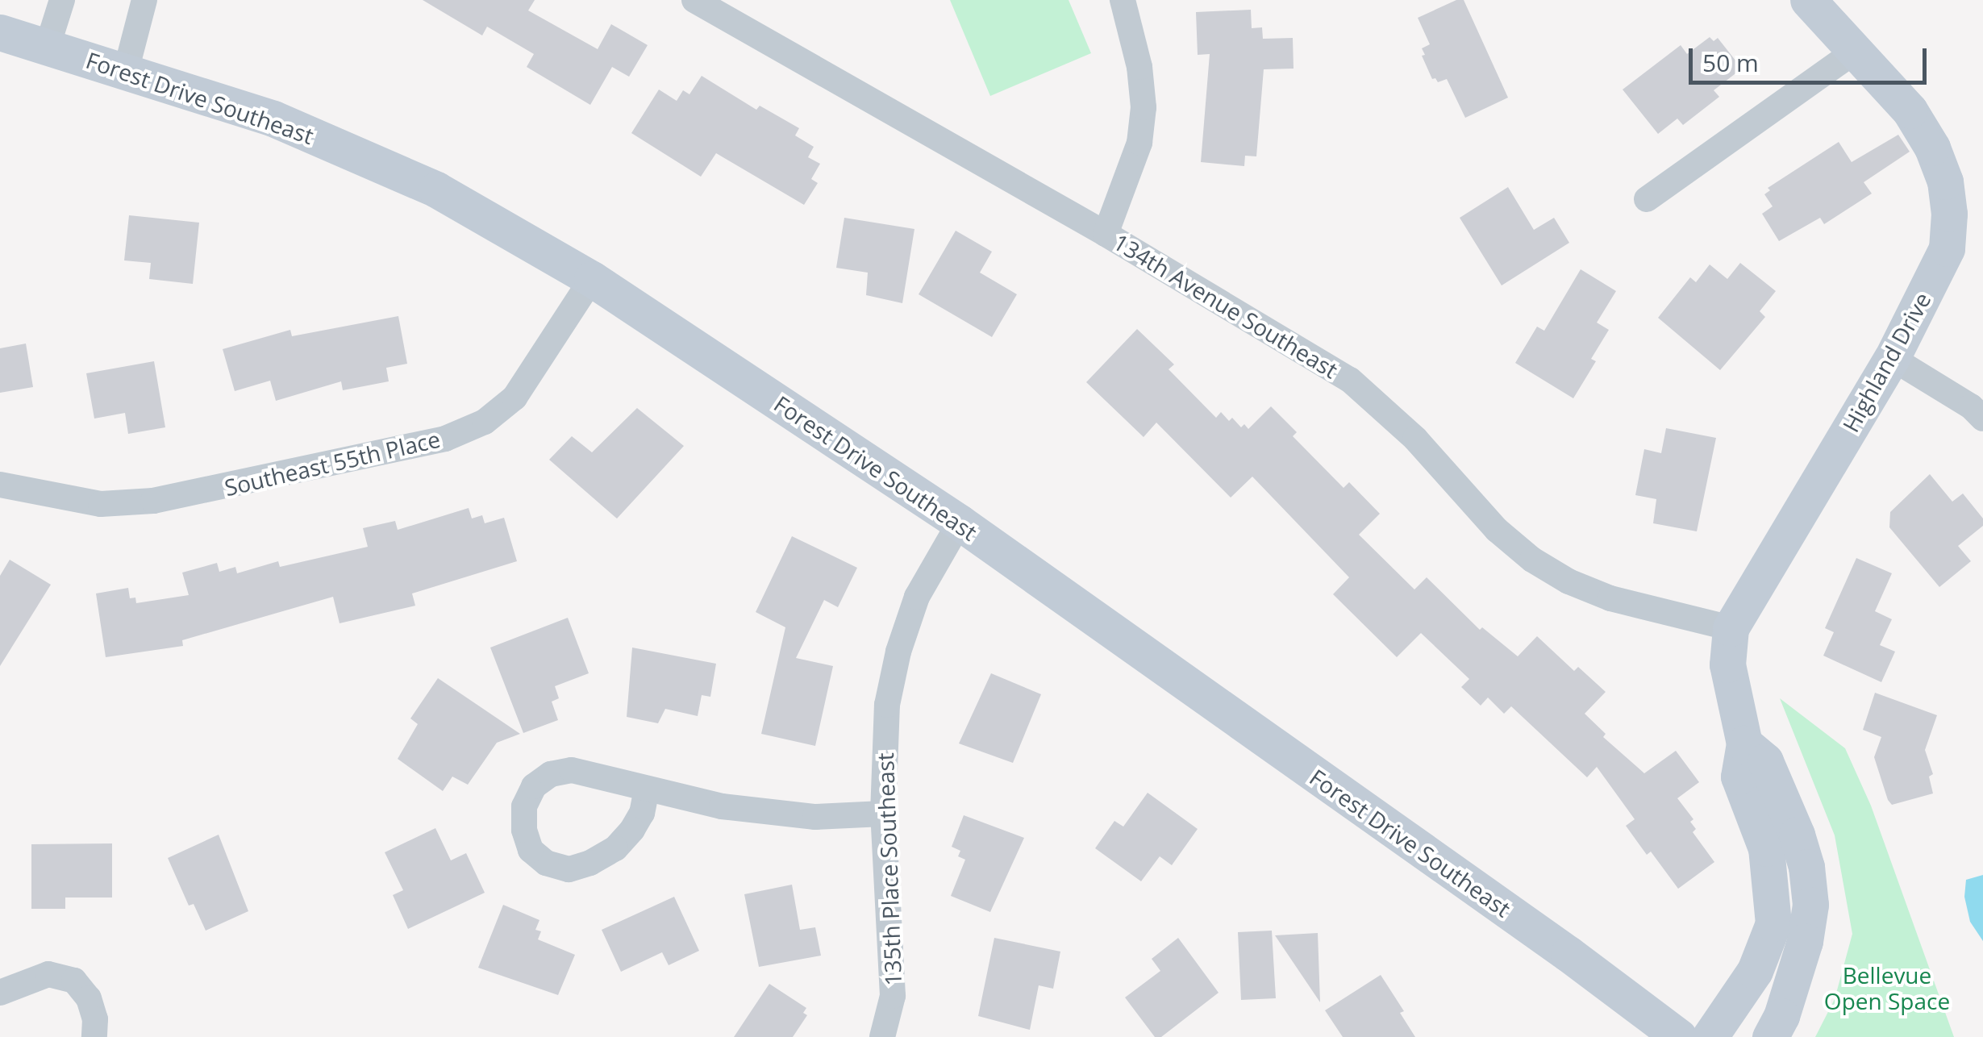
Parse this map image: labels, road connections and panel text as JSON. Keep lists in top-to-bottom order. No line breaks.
{"streets":{"main road":["Forest Drive Southeast","Highland Drive"],"street":["134th Avenue Southeast","Southeast 55th Place","135th Place Southeast"]},"crossings":[["Forest Drive Southeast","Southeast 55th Place"],["Forest Drive Southeast","135th Place Southeast"],["134th Avenue Southeast","Highland Drive"]],"parks":["Bellevue Open Space"],"scale_bar":"50 m"}
